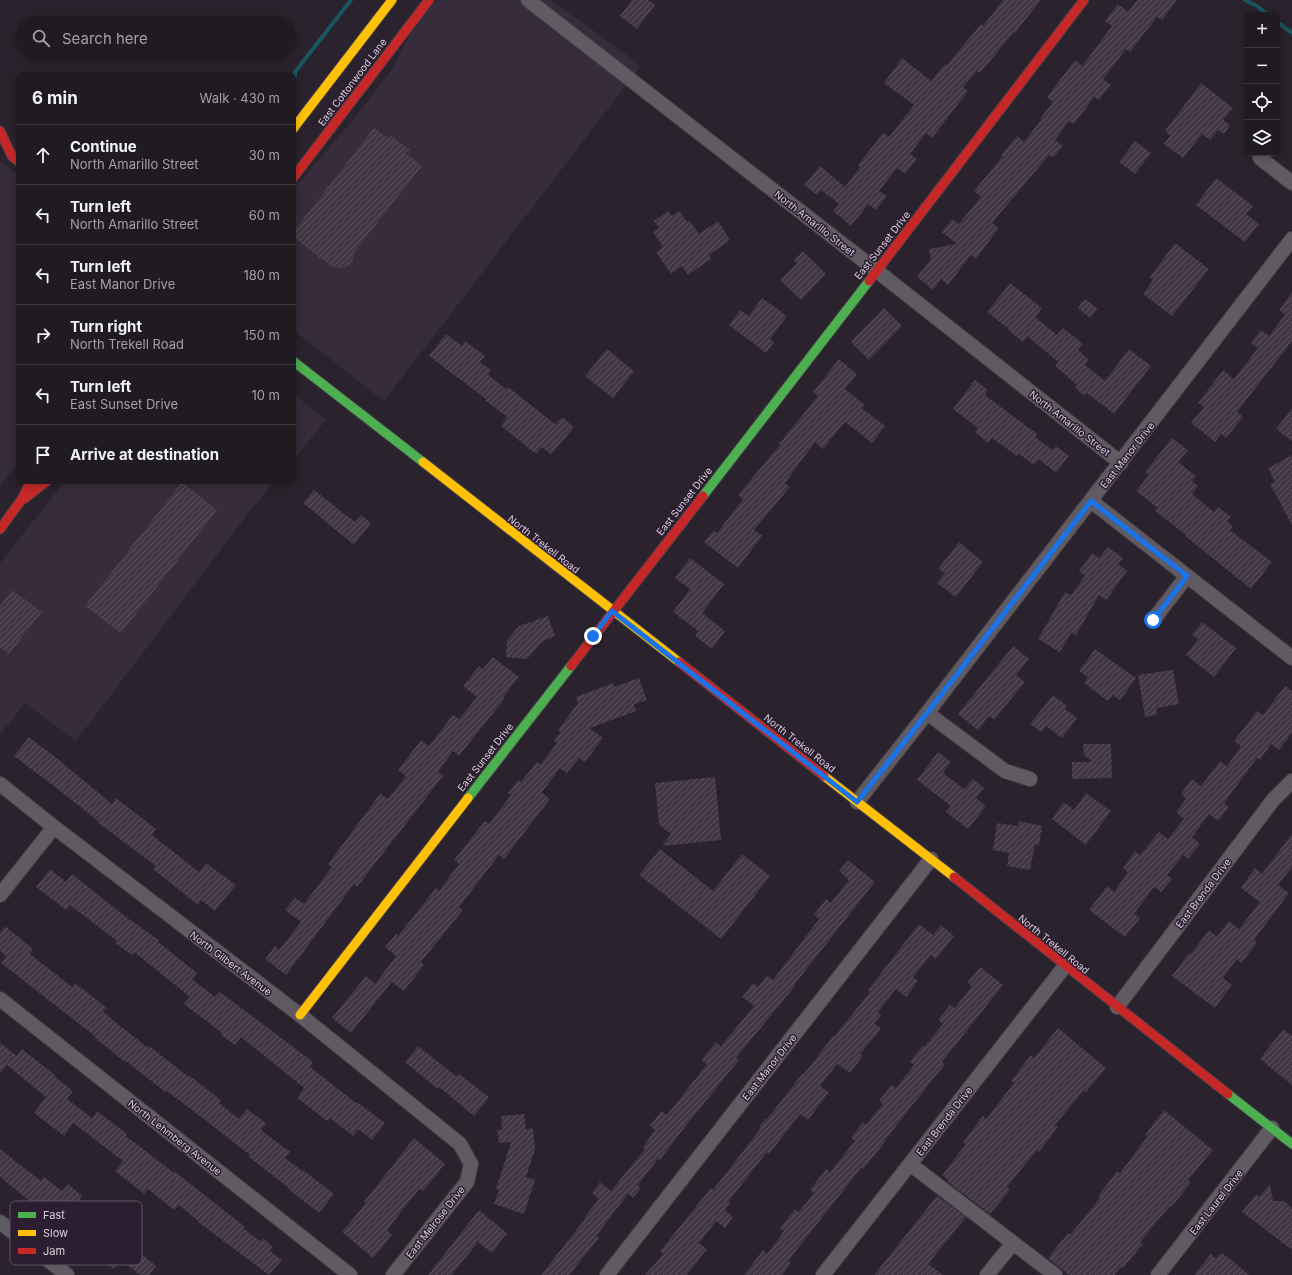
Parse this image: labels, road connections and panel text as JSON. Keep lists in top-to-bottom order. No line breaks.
{"streets":{"main road":["East Cottonwood Lane","East Sunset Drive","North Trekell Road"],"street":["North Amarillo Street","East Manor Drive","East Brenda Drive","North Gilbert Avenue","North Lehmberg Avenue","East Laurel Drive","East Melrose Drive"]},"crossings":[["North Amarillo Street","East Sunset Drive"],["North Amarillo Street","East Manor Drive"],["East Sunset Drive","North Trekell Road"],["East Sunset Drive","North Gilbert Avenue"],["East Manor Drive","North Trekell Road"],["North Trekell Road","East Brenda Drive"],["North Trekell Road","East Laurel Drive"],["North Gilbert Avenue","East Melrose Drive"]],"legend":["Fast","Slow","Jam"],"page":{"map_buttons":["+","−"],"search":"Search here","heading":["6 min","Walk · 430 m"],"list":[["Continue","North Amarillo Street","30 m"],["Turn left","North Amarillo Street","60 m"],["Turn left","East Manor Drive","180 m"],["Turn right","North Trekell Road","150 m"],["Turn left","East Sunset Drive","10 m"],"Arrive at destination"]}}
